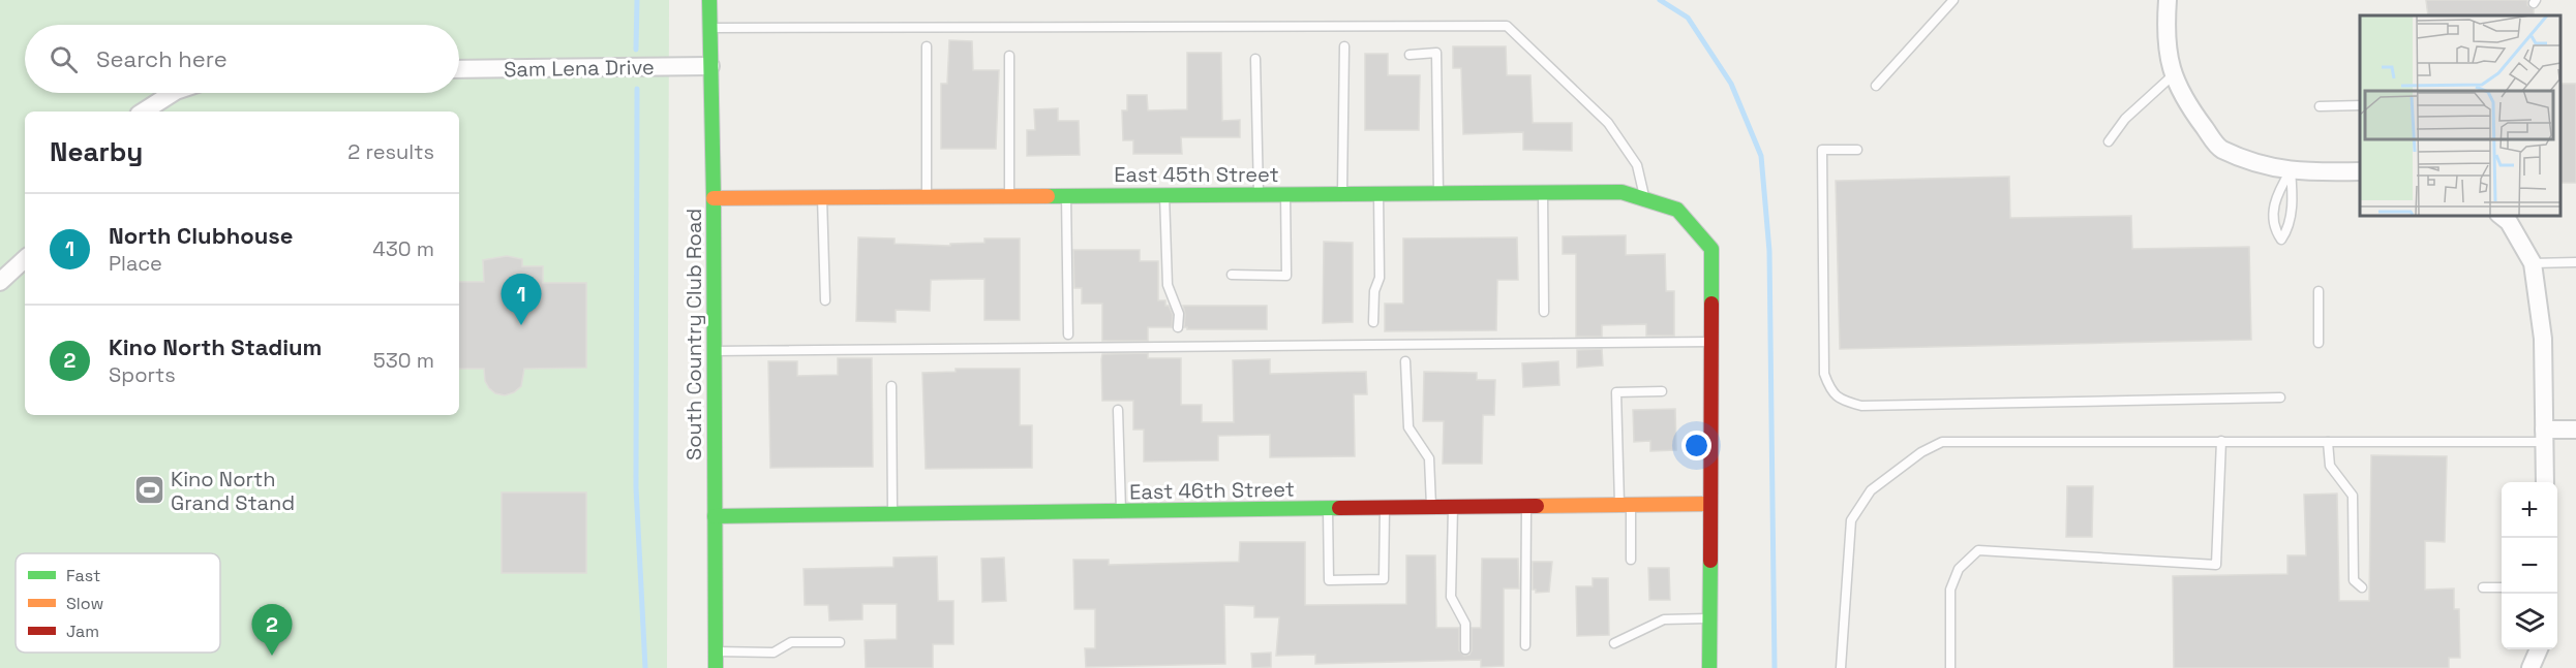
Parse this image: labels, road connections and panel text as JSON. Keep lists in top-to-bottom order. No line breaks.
{"streets":{"street":["Sam Lena Drive","East 45th Street","South Country Club Road","East 46th Street"]},"crossings":[["Sam Lena Drive","South Country Club Road"],["East 45th Street","South Country Club Road"],["South Country Club Road","East 46th Street"]],"places":{"sports":["Kino North Grand Stand"]},"legend":["Fast","Slow","Jam"],"page":{"search":"Search here","heading":["Nearby","2 results"],"list":[{"mark":"1","name":"North Clubhouse","note":"Place","value":"430 m"},{"mark":"2","name":"Kino North Stadium","note":"Sports","value":"530 m"}],"pins":["1","2"],"map_buttons":["+","−"]}}
